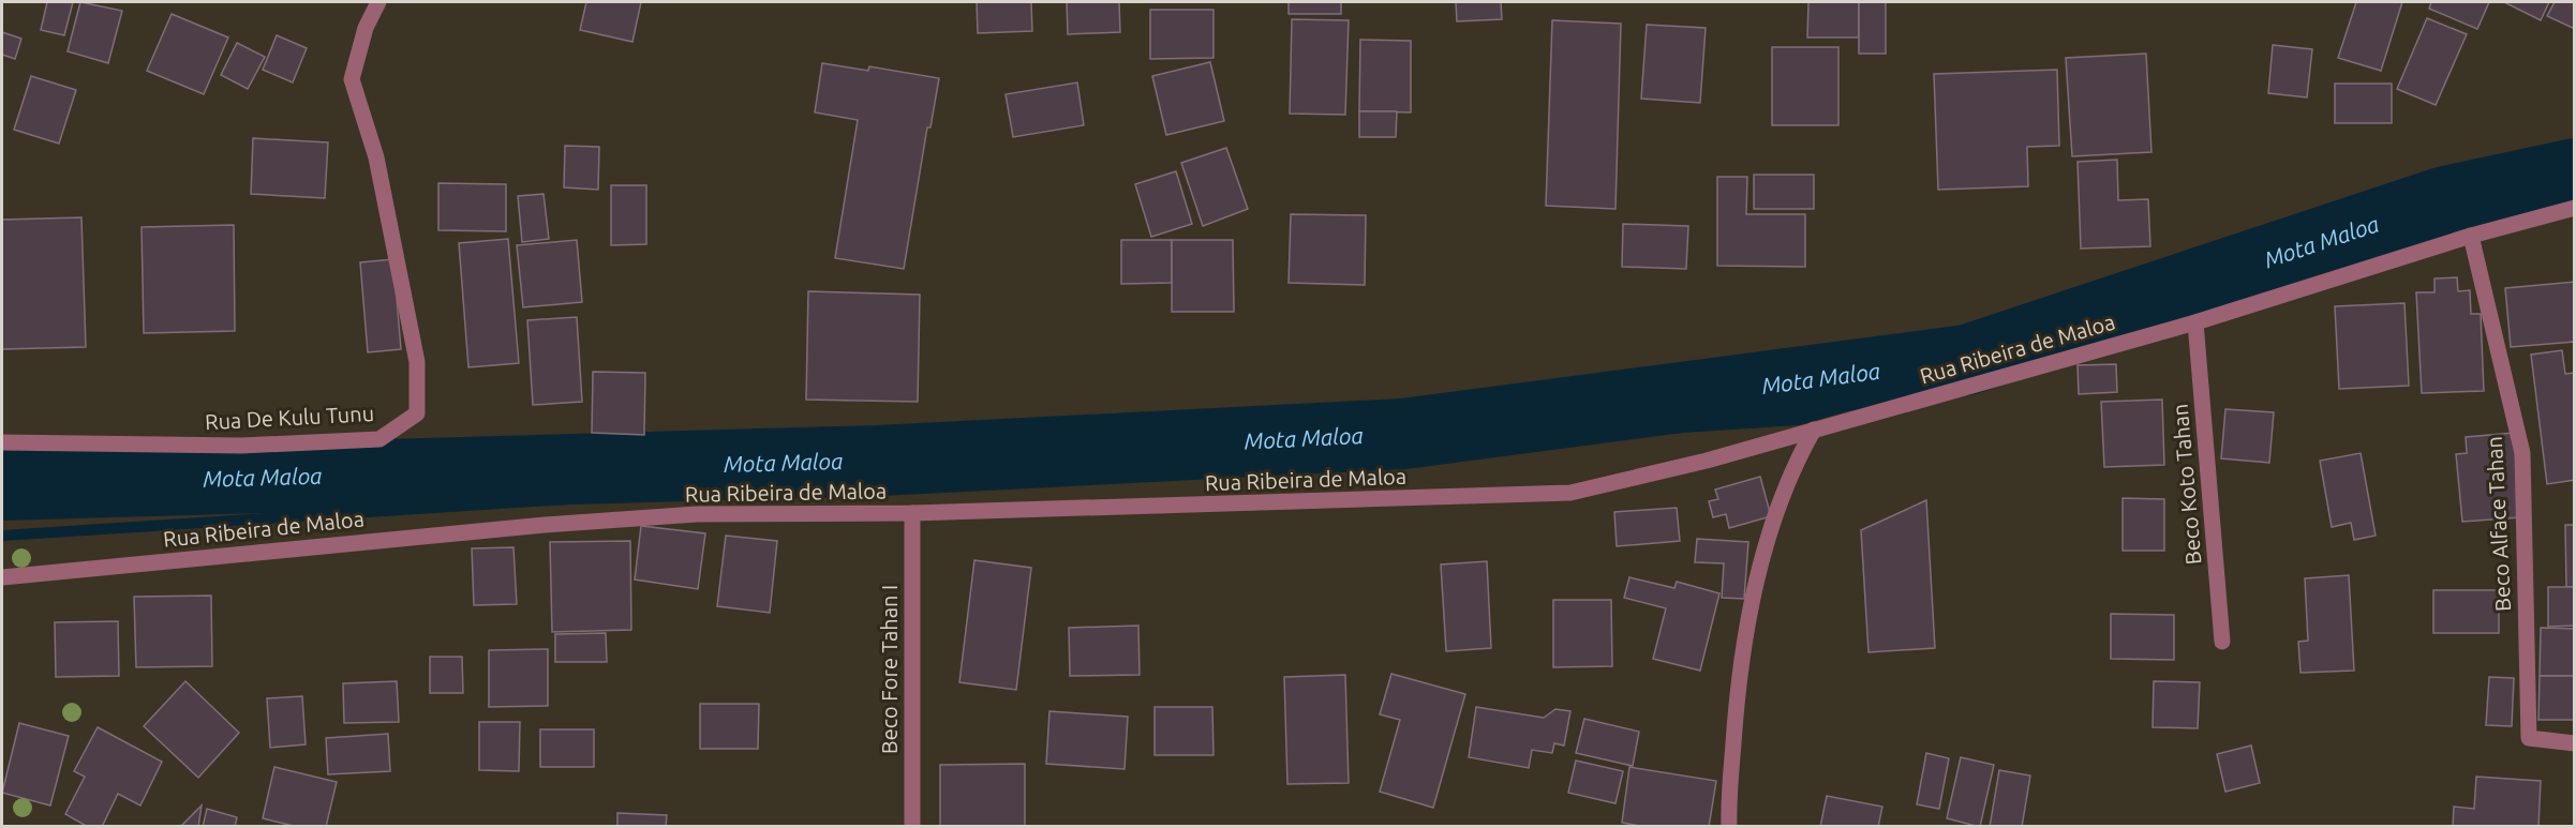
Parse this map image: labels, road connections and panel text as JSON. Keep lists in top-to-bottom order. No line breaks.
{"streets":{"street":["Rua Ribeira de Maloa","Rua De Kulu Tunu","Beco Koto Tahan","Beco Alface Tahan","Beco Fore Tahan I"]},"crossings":[["Rua Ribeira de Maloa","Beco Koto Tahan"],["Rua Ribeira de Maloa","Beco Alface Tahan"],["Rua Ribeira de Maloa","Beco Fore Tahan I"]],"water":["Mota Maloa"]}
